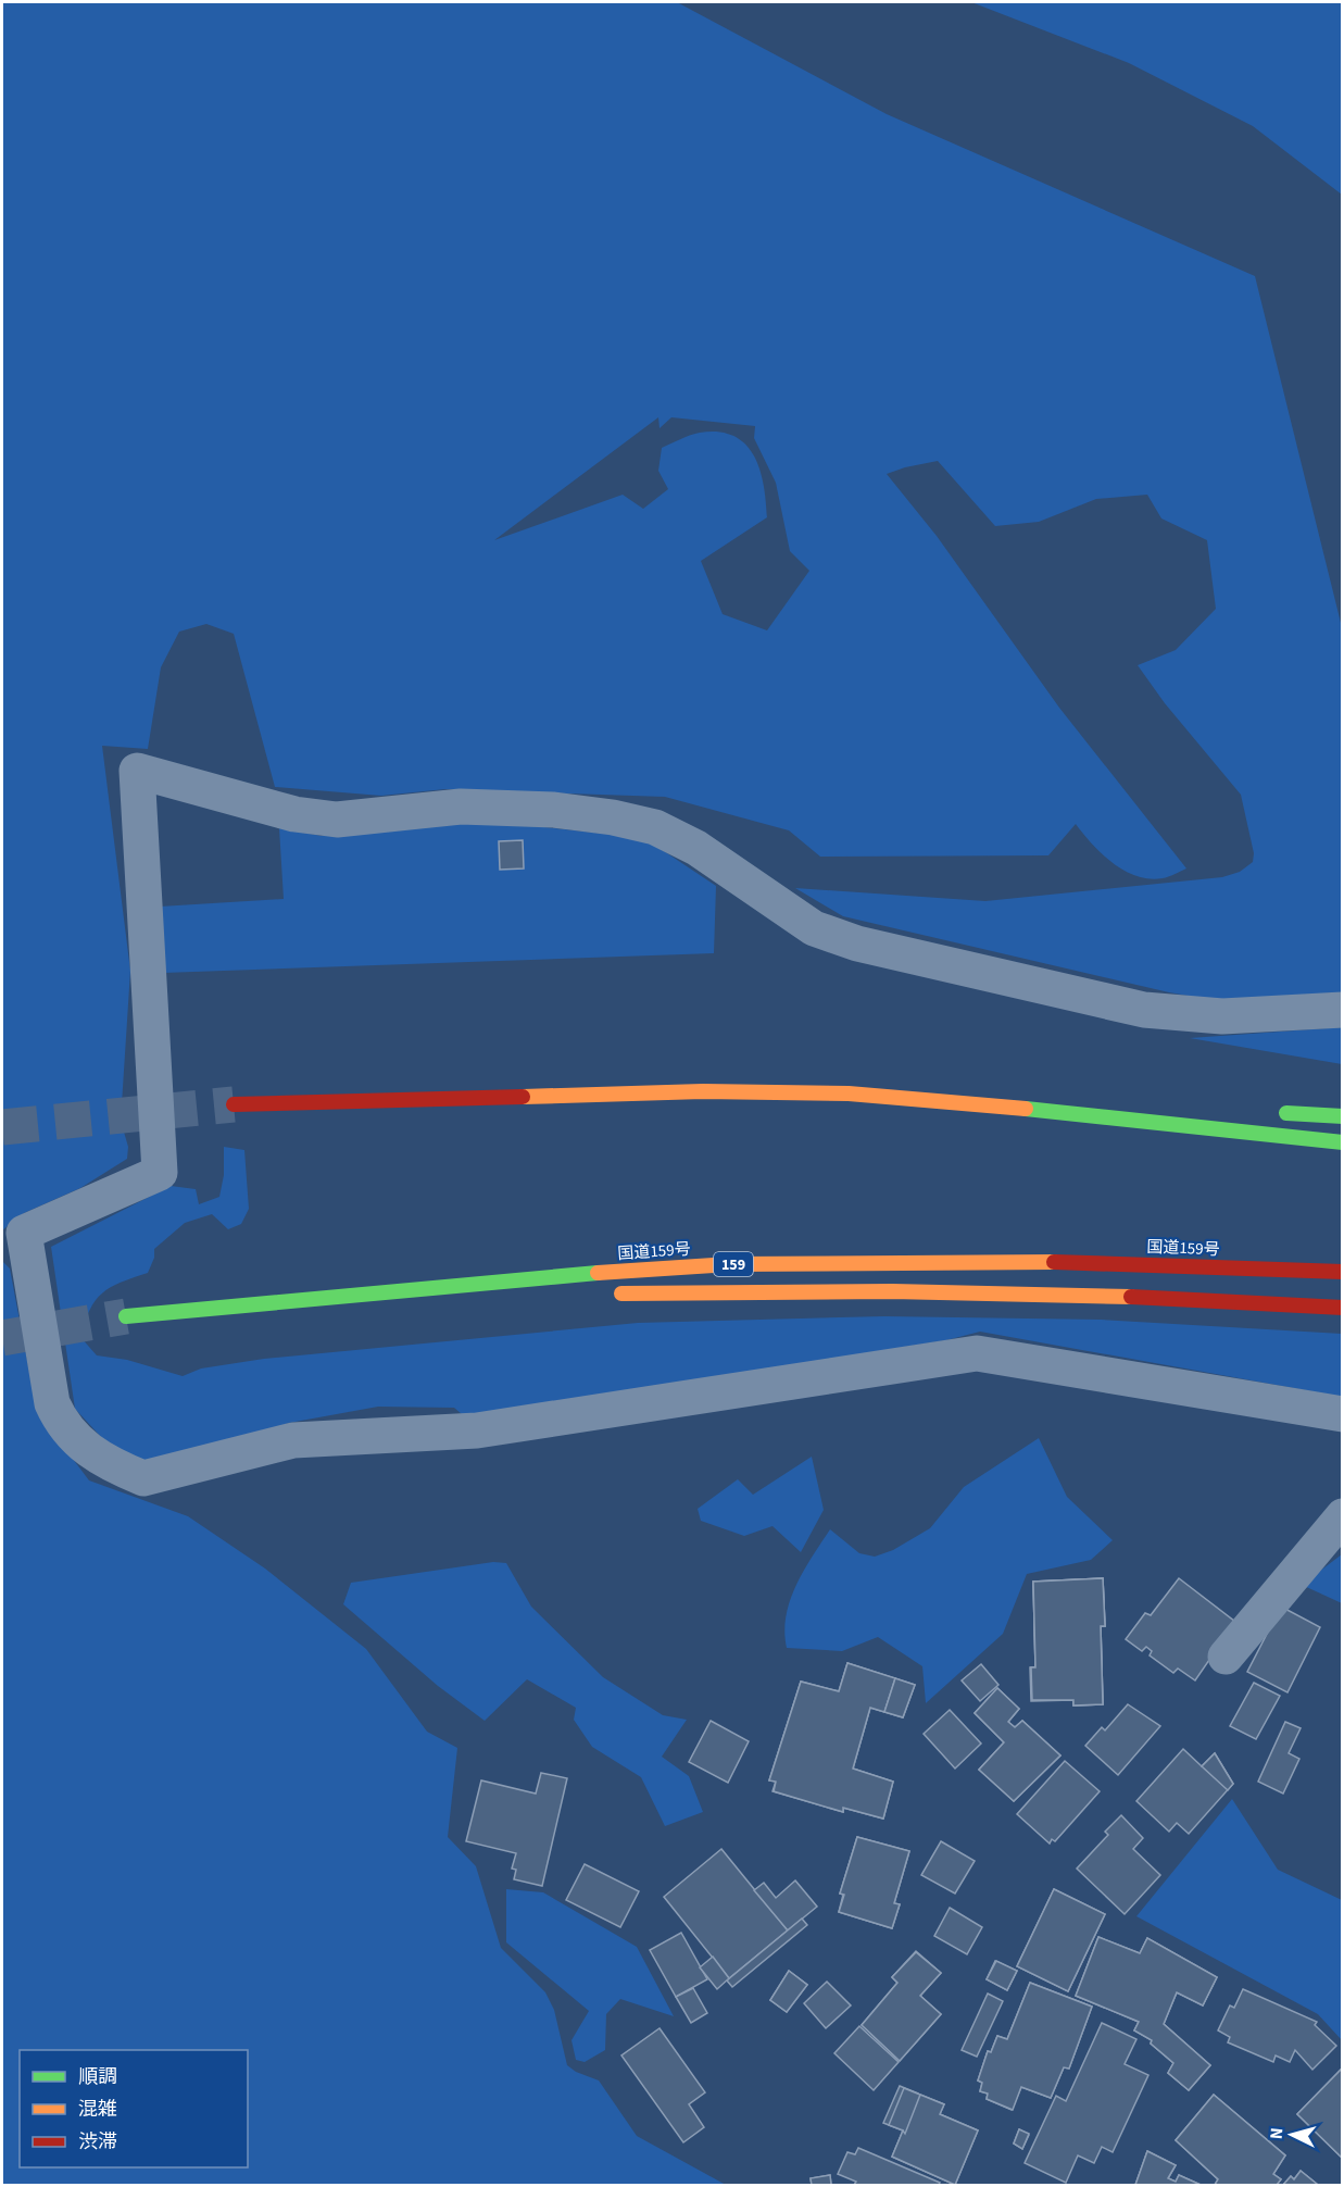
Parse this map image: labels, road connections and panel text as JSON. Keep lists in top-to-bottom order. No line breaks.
{"streets":{"highway":["国道159号","159"]},"crossings":[["国道159号","159"]],"legend":["順調","混雑","渋滞"],"north":"left"}
